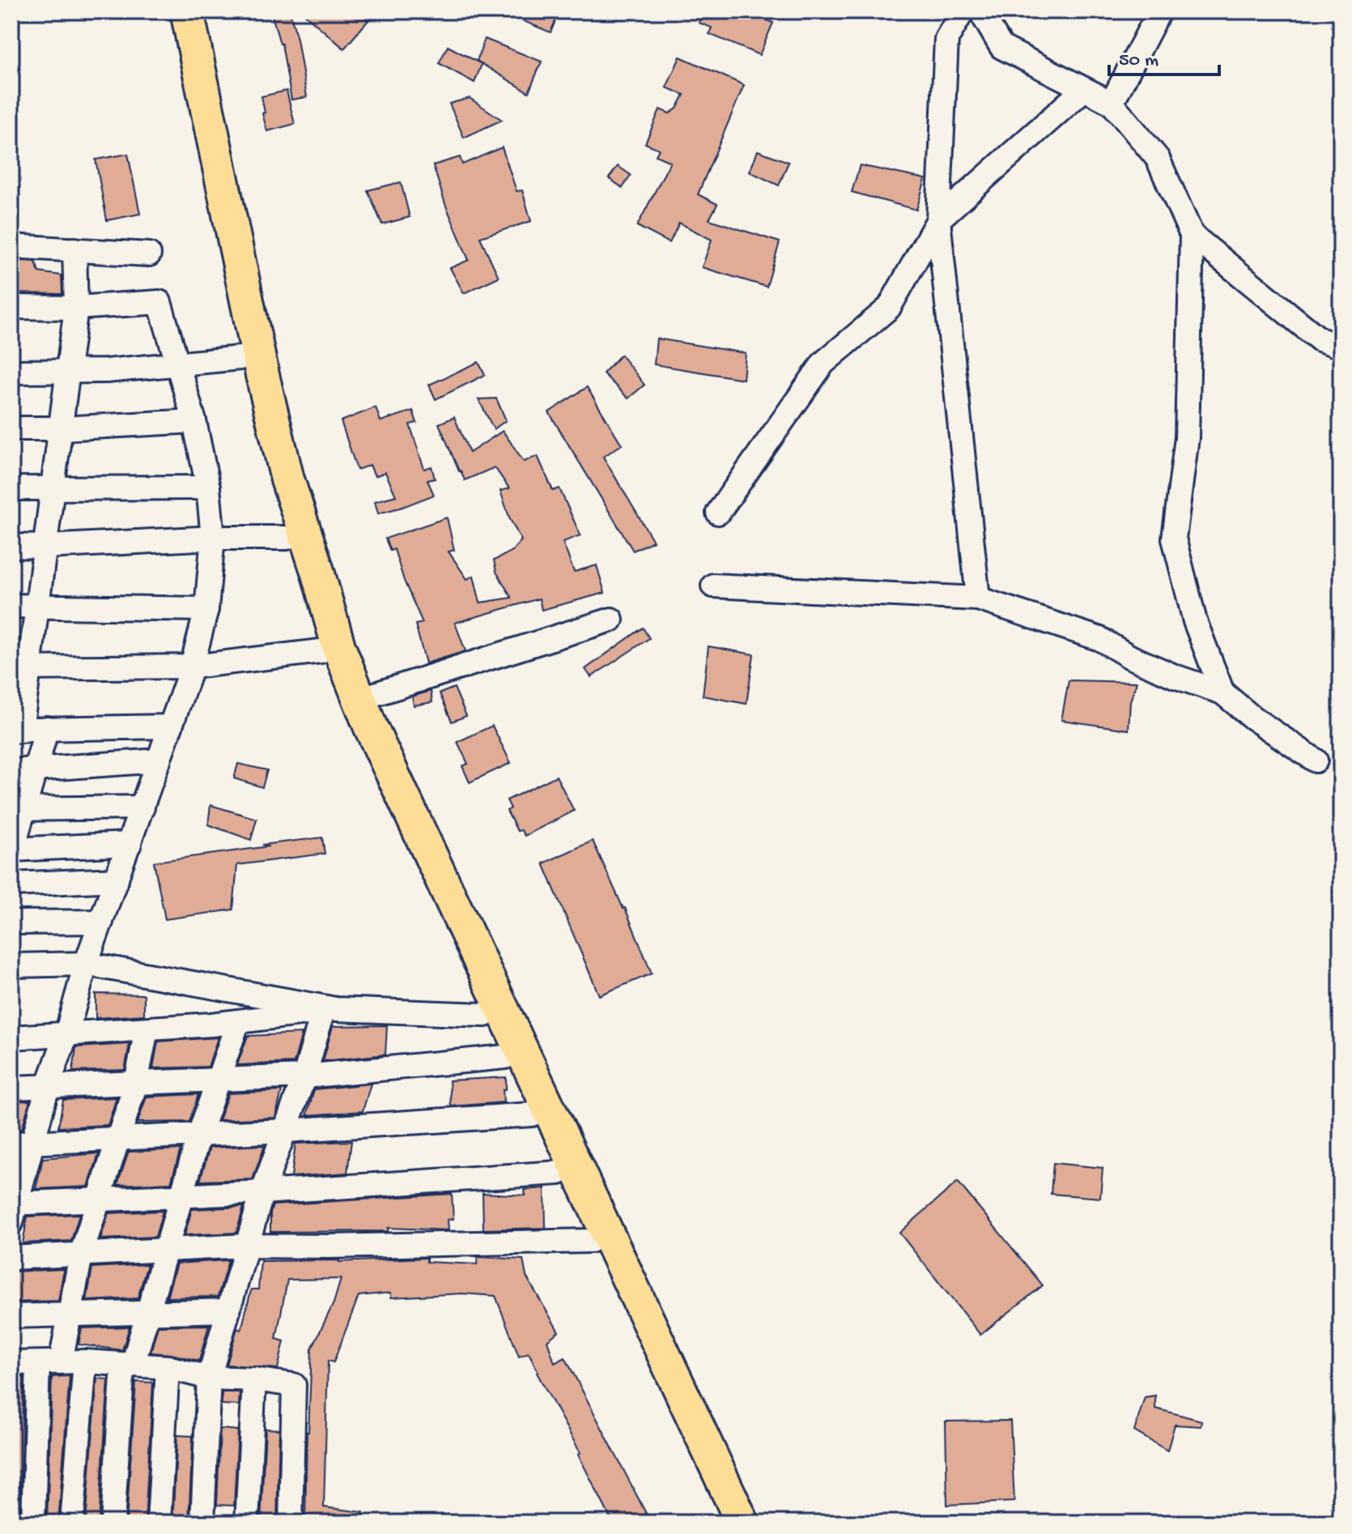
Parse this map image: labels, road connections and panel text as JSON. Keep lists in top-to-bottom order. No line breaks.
{"scale_bar":"50 m"}
